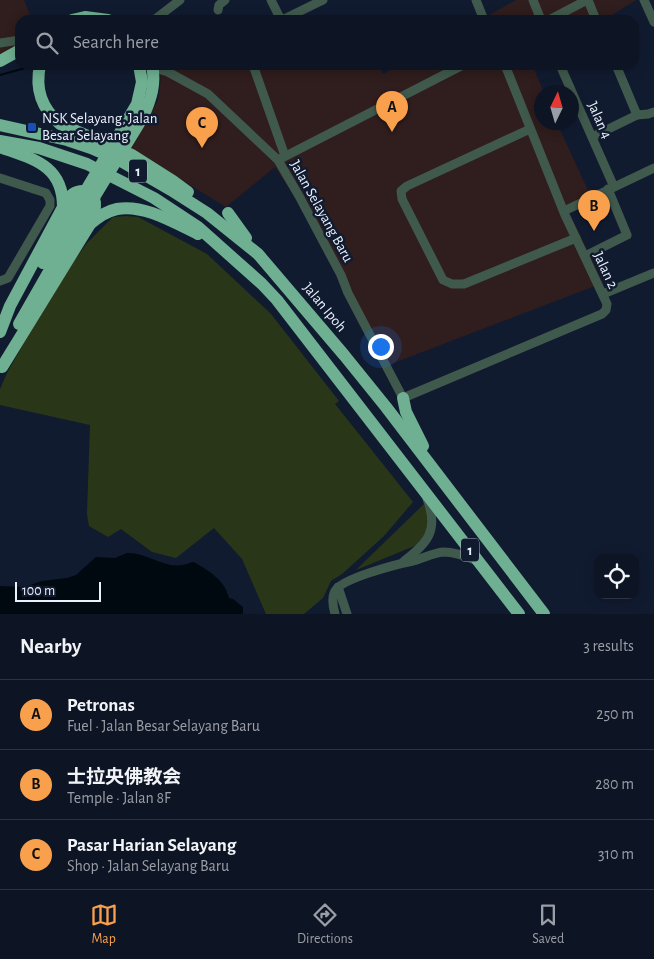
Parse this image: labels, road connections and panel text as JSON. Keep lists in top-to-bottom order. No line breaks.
{"streets":{"highway":["1","Jalan Ipoh"],"street":["Jalan 4","Jalan Selayang Baru","Jalan 2"]},"crossings":[["Jalan 4","Jalan 2"],["Jalan Selayang Baru","Jalan 2"]],"places":{"transit":["NSK Selayang, Jalan Besar Selayang"]},"scale_bar":"100 m","north":"top","page":{"search":"Search here","pins":["A","C","B"],"scale":"100 m","heading":["Nearby","3 results"],"list":[{"mark":"A","name":"Petronas","note":"Fuel · Jalan Besar Selayang Baru","value":"250 m"},{"mark":"B","name":"士拉央佛教会","note":"Temple · Jalan 8F","value":"280 m"},{"mark":"C","name":"Pasar Harian Selayang","note":"Shop · Jalan Selayang Baru","value":"310 m"}],"nav":["Map","Directions","Saved"]}}
